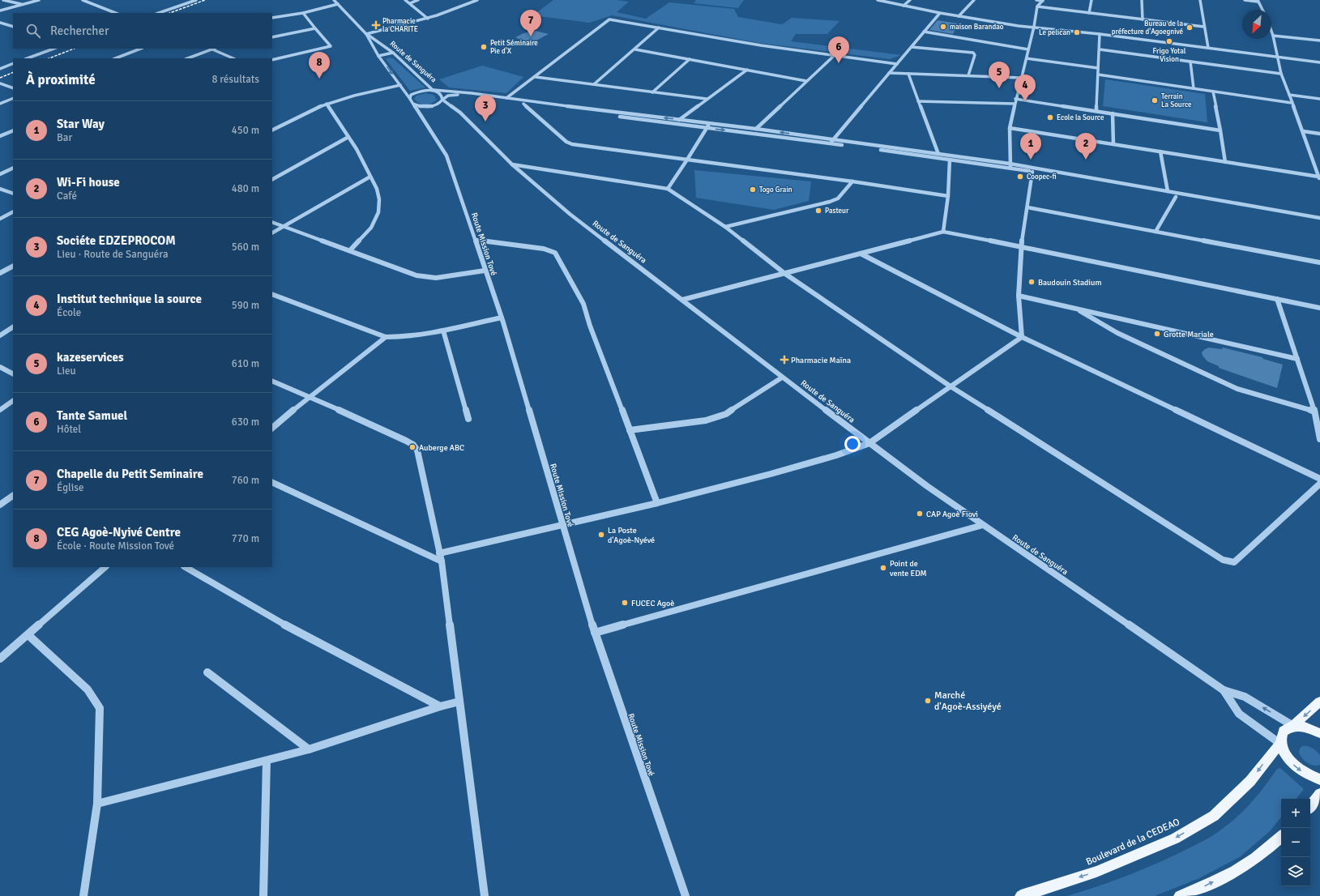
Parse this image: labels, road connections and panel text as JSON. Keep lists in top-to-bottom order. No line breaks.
{"streets":{"main road":["Boulevard de la CEDEAO"],"street":["Route de Sanguéra","Route Mission Tové"]},"crossings":[["Route de Sanguéra","Boulevard de la CEDEAO"]],"places":{"health":["Pharmacie la CHARITE","Pharmacie Maïna"],"other":["maison Barandao","Bureau de la préfecture d'Agoegnivé","Le pelican","Frigo Yotal Vision","Petit Séminaire Pie d'X","Terrain La Source","Ecole la Source","Coopec-fi","Togo Grain","Pasteur","Baudouin Stadium","Grotte Mariale","Auberge ABC","CAP Agoè Fiovi","La Poste d'Agoè-Nyévé","Point de vente EDM","FUCEC Agoè","Marché d'Agoè-Assiyéyé"]},"north":"bottom left","page":{"pins":["7","6","8","5","4","3","1","2"],"search":"Rechercher","heading":["À proximité","8 résultats"],"list":[{"mark":"1","name":"Star Way","note":"Bar","value":"450 m"},{"mark":"2","name":"Wi-Fi house","note":"Café","value":"480 m"},{"mark":"3","name":"Sociéte EDZEPROCOM","note":"Lieu · Route de Sanguéra","value":"560 m"},{"mark":"4","name":"Institut technique la source","note":"École","value":"590 m"},{"mark":"5","name":"kazeservices","note":"Lieu","value":"610 m"},{"mark":"6","name":"Tante Samuel","note":"Hôtel","value":"630 m"},{"mark":"7","name":"Chapelle du Petit Seminaire","note":"Église","value":"760 m"},{"mark":"8","name":"CEG Agoè-Nyivé Centre","note":"École · Route Mission Tové","value":"770 m"}],"map_buttons":["+","−"]}}
